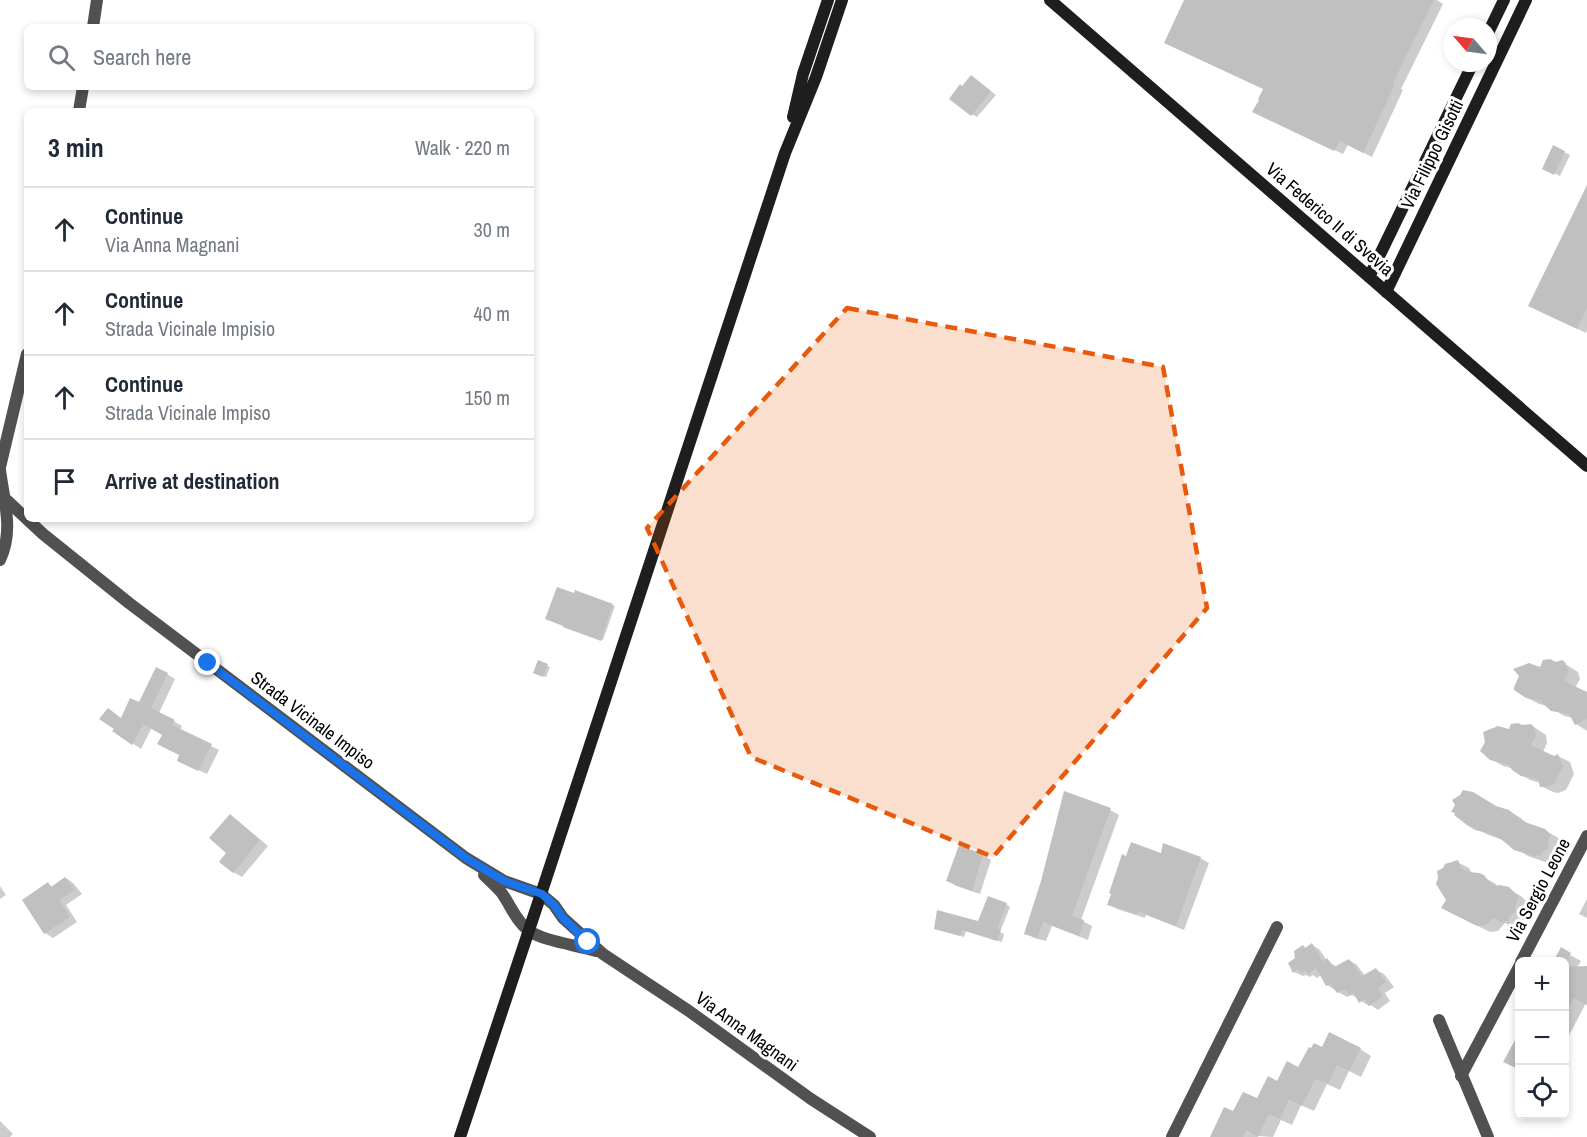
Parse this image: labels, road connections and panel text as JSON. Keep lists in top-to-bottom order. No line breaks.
{"streets":{"main road":["Via Filippo Gisotti","Via Federico II di Svevia"],"street":["Strada Vicinale Impiso","Via Sergio Leone","Via Anna Magnani"]},"crossings":[["Via Filippo Gisotti","Via Federico II di Svevia"]],"north":"top left","page":{"search":"Search here","heading":["3 min","Walk · 220 m"],"list":[["Continue","Via Anna Magnani","30 m"],["Continue","Strada Vicinale Impisio","40 m"],["Continue","Strada Vicinale Impiso","150 m"],"Arrive at destination"],"map_buttons":["+","−"]}}
